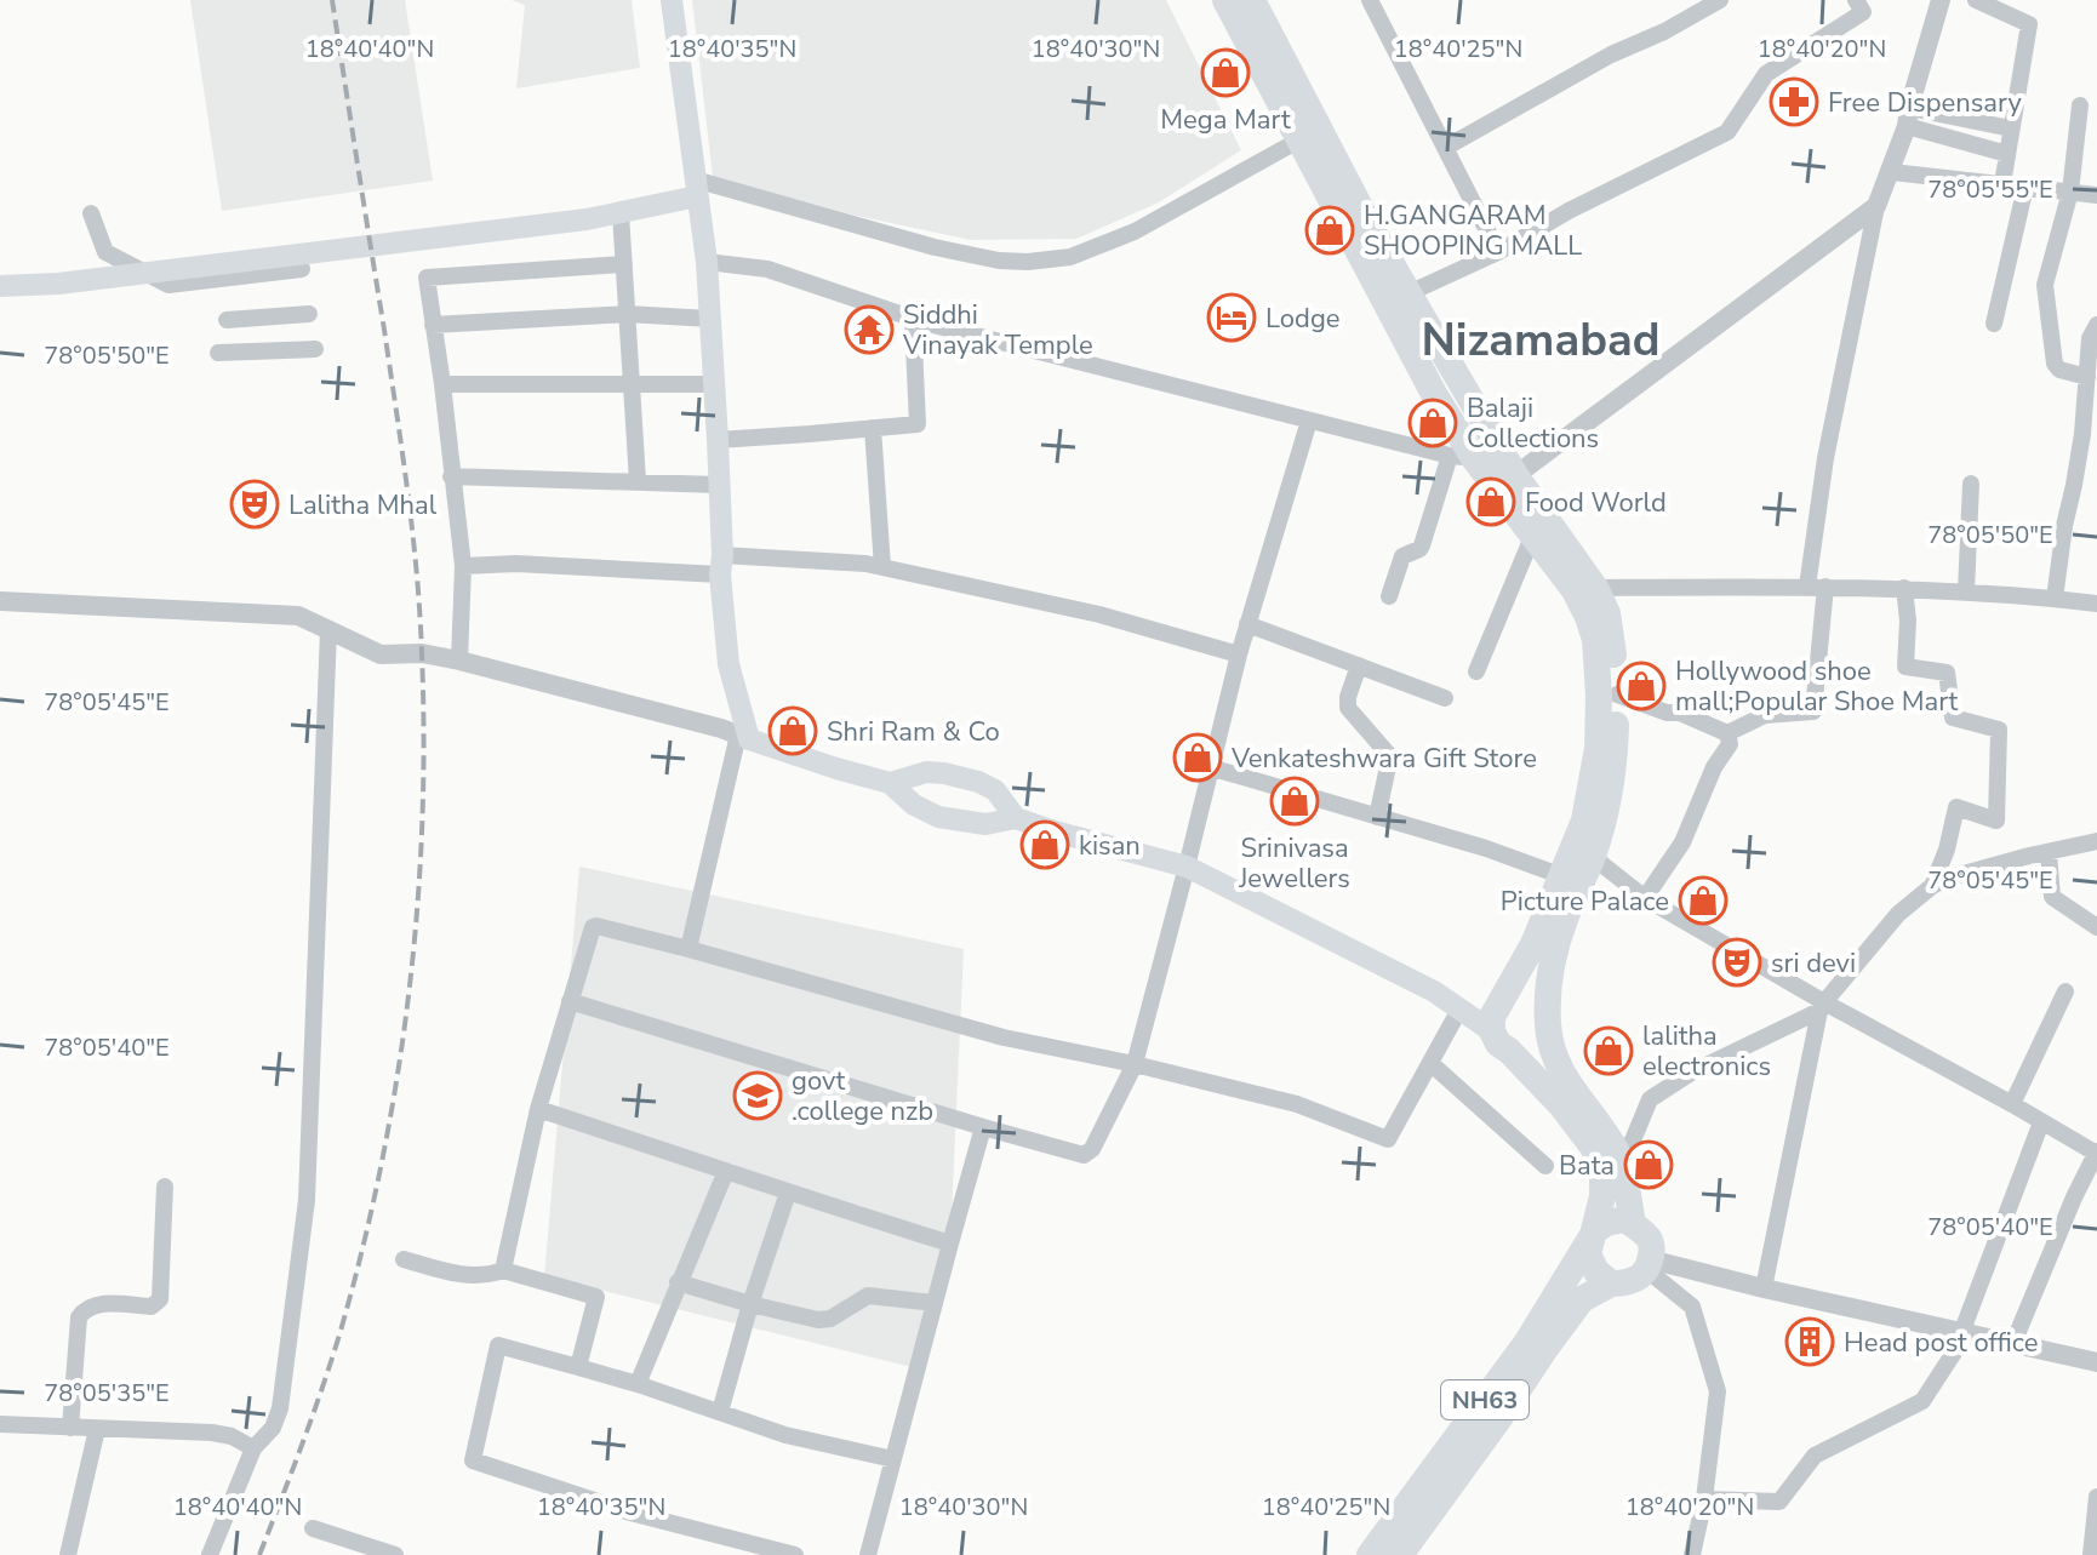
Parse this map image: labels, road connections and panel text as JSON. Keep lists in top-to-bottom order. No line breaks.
{"streets":{"highway":["NH63"]},"districts":["Nizamabad"],"places":{"shop":["Mega Mart","H.GANGARAM SHOOPING MALL","Balaji Collections","Food World","Hollywood shoe mall;Popular Shoe Mart","Shri Ram & Co","Venkateshwara Gift Store","Srinivasa Jewellers","kisan","Picture Palace","lalitha electronics","Bata"],"pharmacy":["Free Dispensary"],"hotel":["Lodge"],"temple":["Siddhi Vinayak Temple"],"theatre":["Lalitha Mhal","sri devi"],"school or university":["govt .college nzb"],"building":["Head post office"]},"coordinates":["18°40'40\"N","18°40'35\"N","18°40'30\"N","18°40'25\"N","18°40'20\"N","78°05'55\"E","78°05'50\"E","78°05'45\"E","78°05'40\"E","78°05'35\"E"]}
